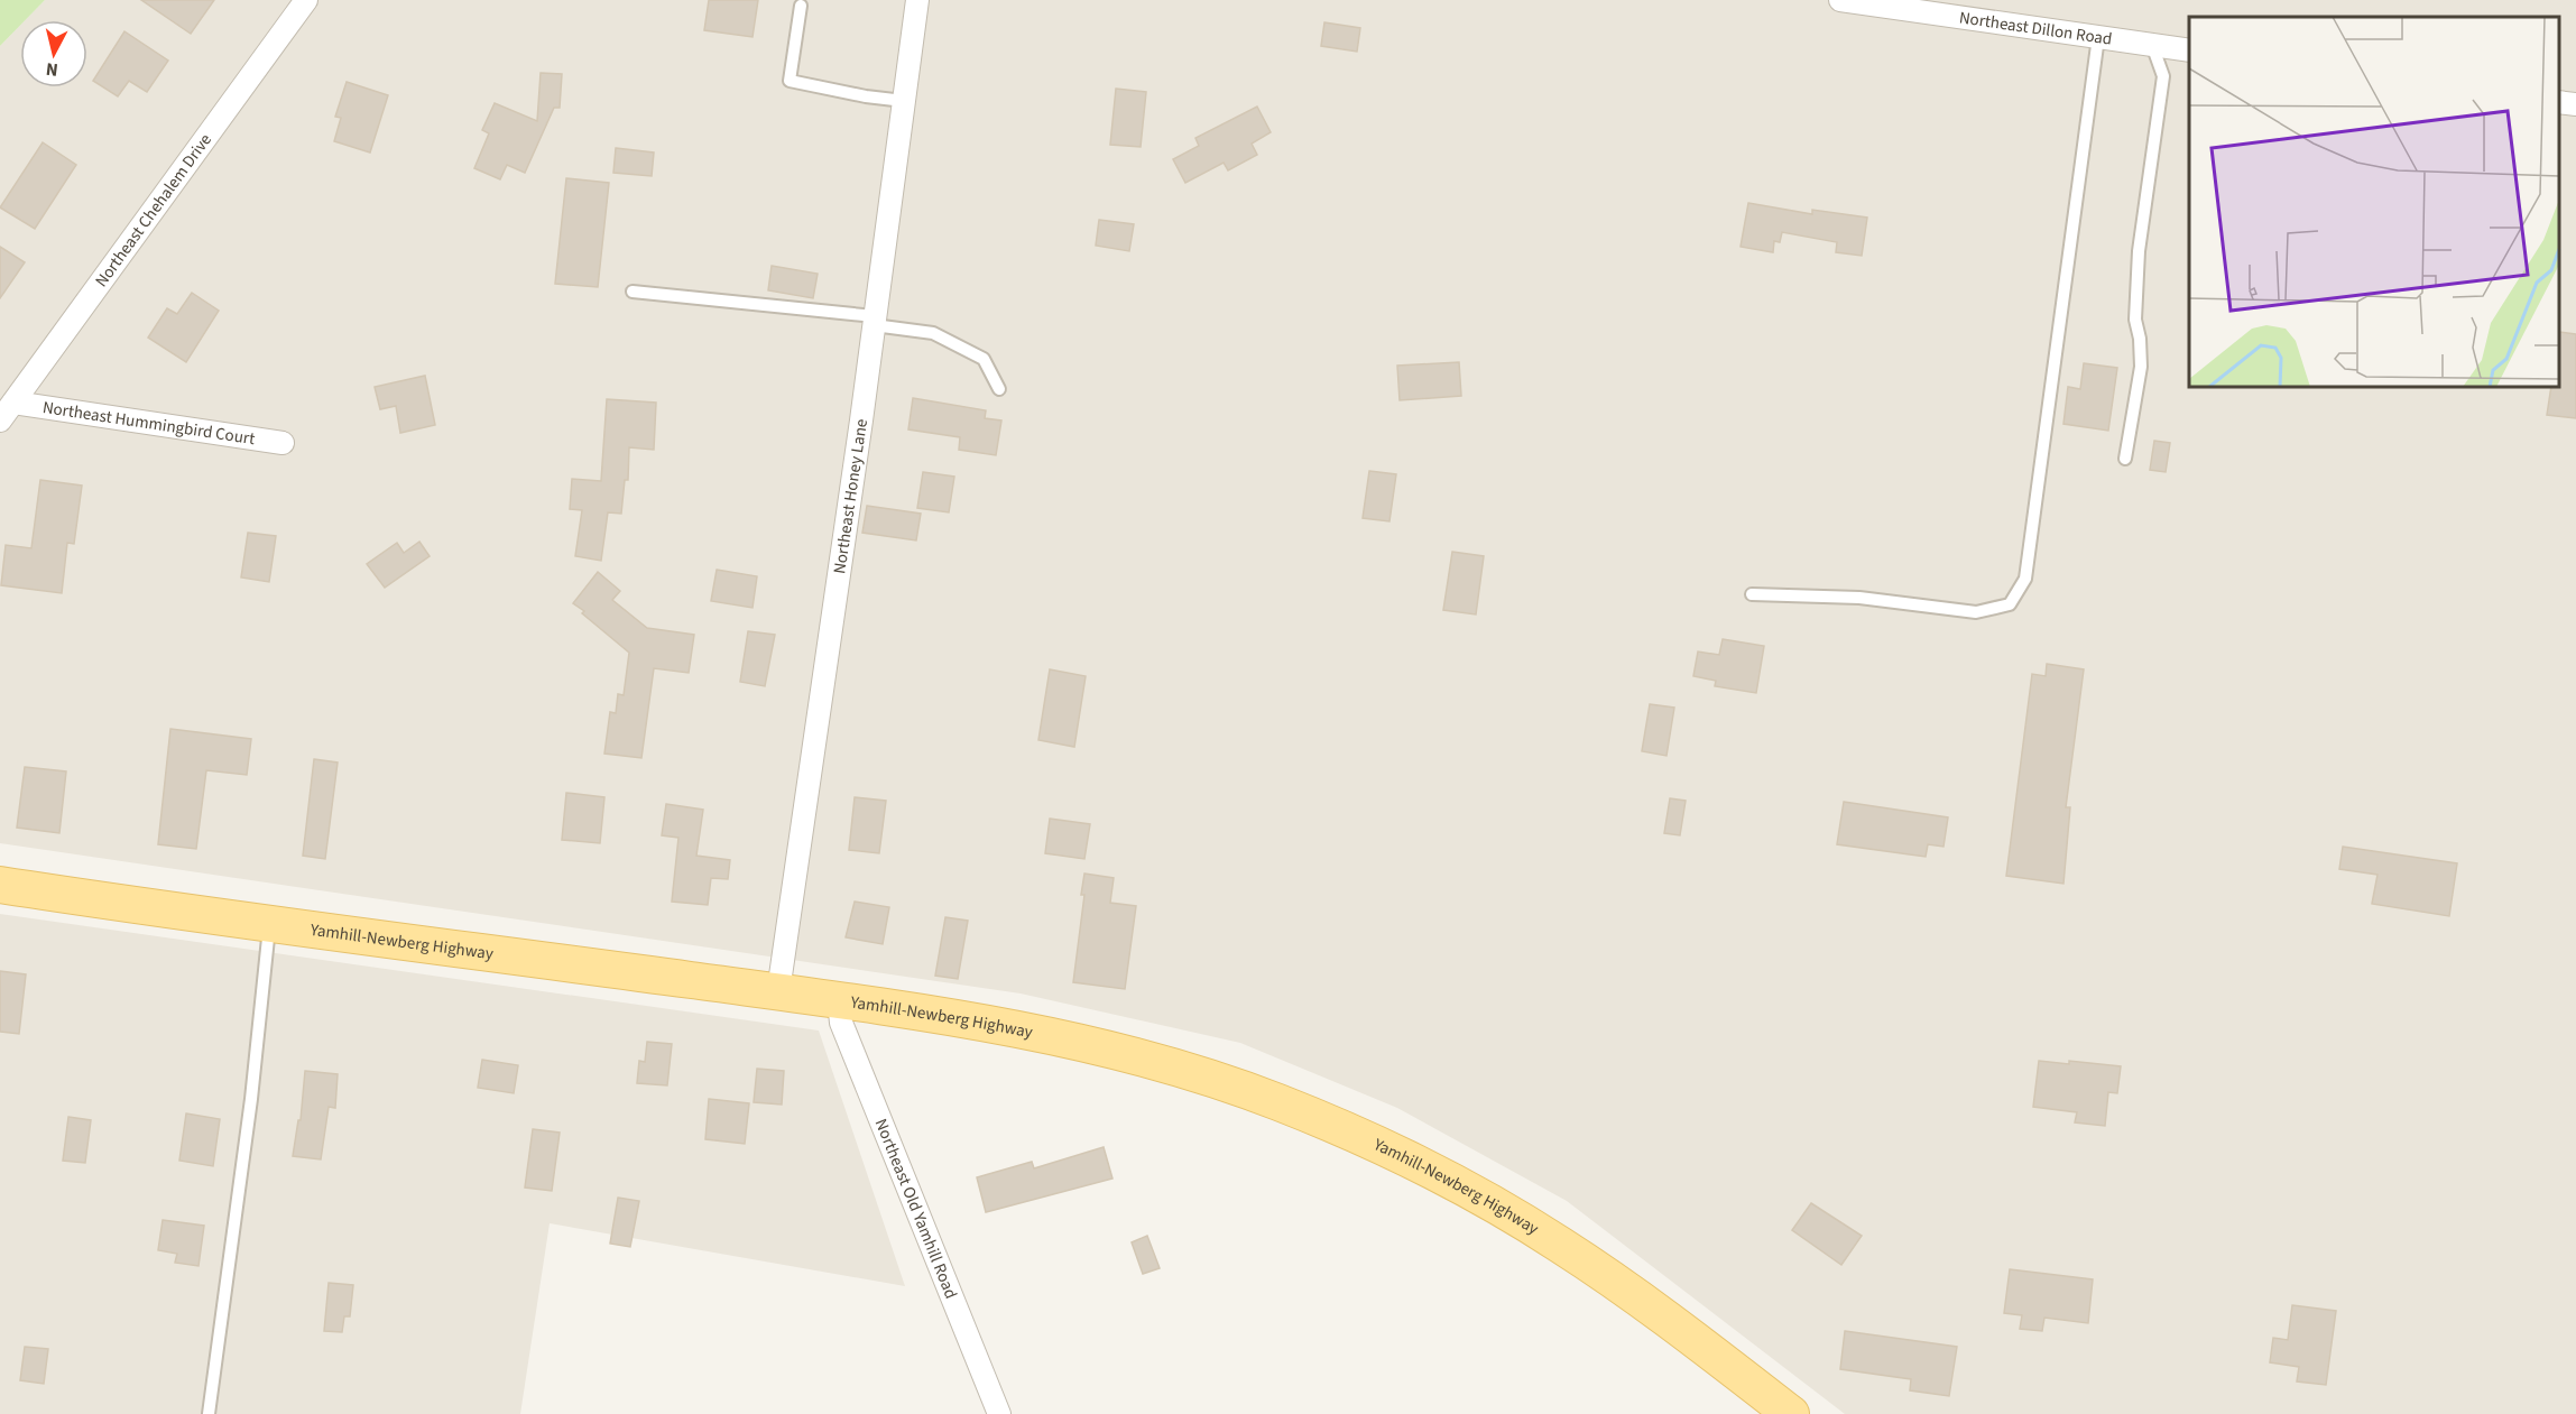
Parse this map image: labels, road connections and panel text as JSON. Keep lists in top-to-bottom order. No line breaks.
{"streets":{"main road":["Yamhill-Newberg Highway"],"street":["Northeast Dillon Road","Northeast Chehalem Drive","Northeast Hummingbird Court","Northeast Honey Lane","Northeast Old Yamhill Road"]},"crossings":[["Northeast Chehalem Drive","Northeast Hummingbird Court"],["Northeast Honey Lane","Yamhill-Newberg Highway"],["Yamhill-Newberg Highway","Northeast Old Yamhill Road"]],"north":"bottom"}
